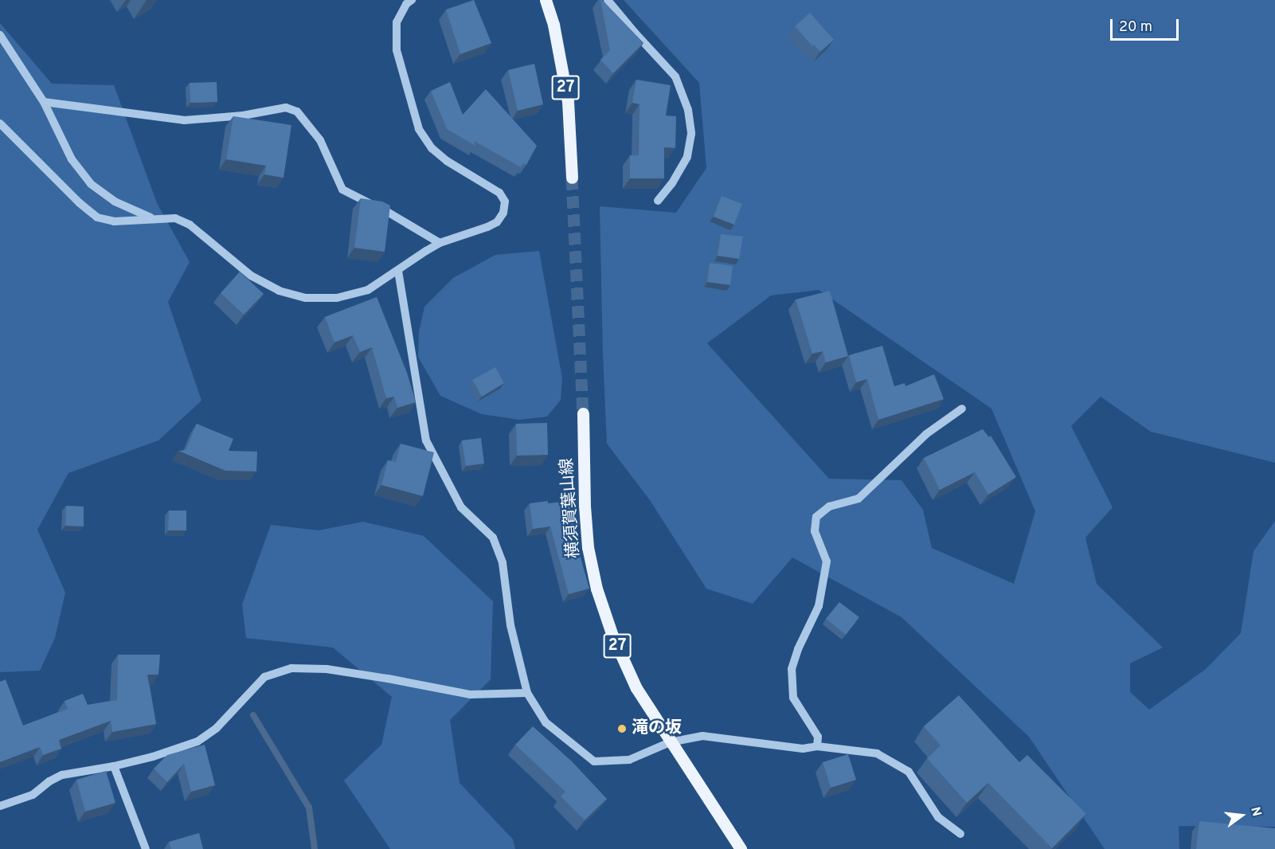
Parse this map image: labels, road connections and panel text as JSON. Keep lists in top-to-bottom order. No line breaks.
{"streets":{"main road":["27","横須賀葉山線"]},"places":["滝の坂"],"scale_bar":"20 m","north":"right"}
